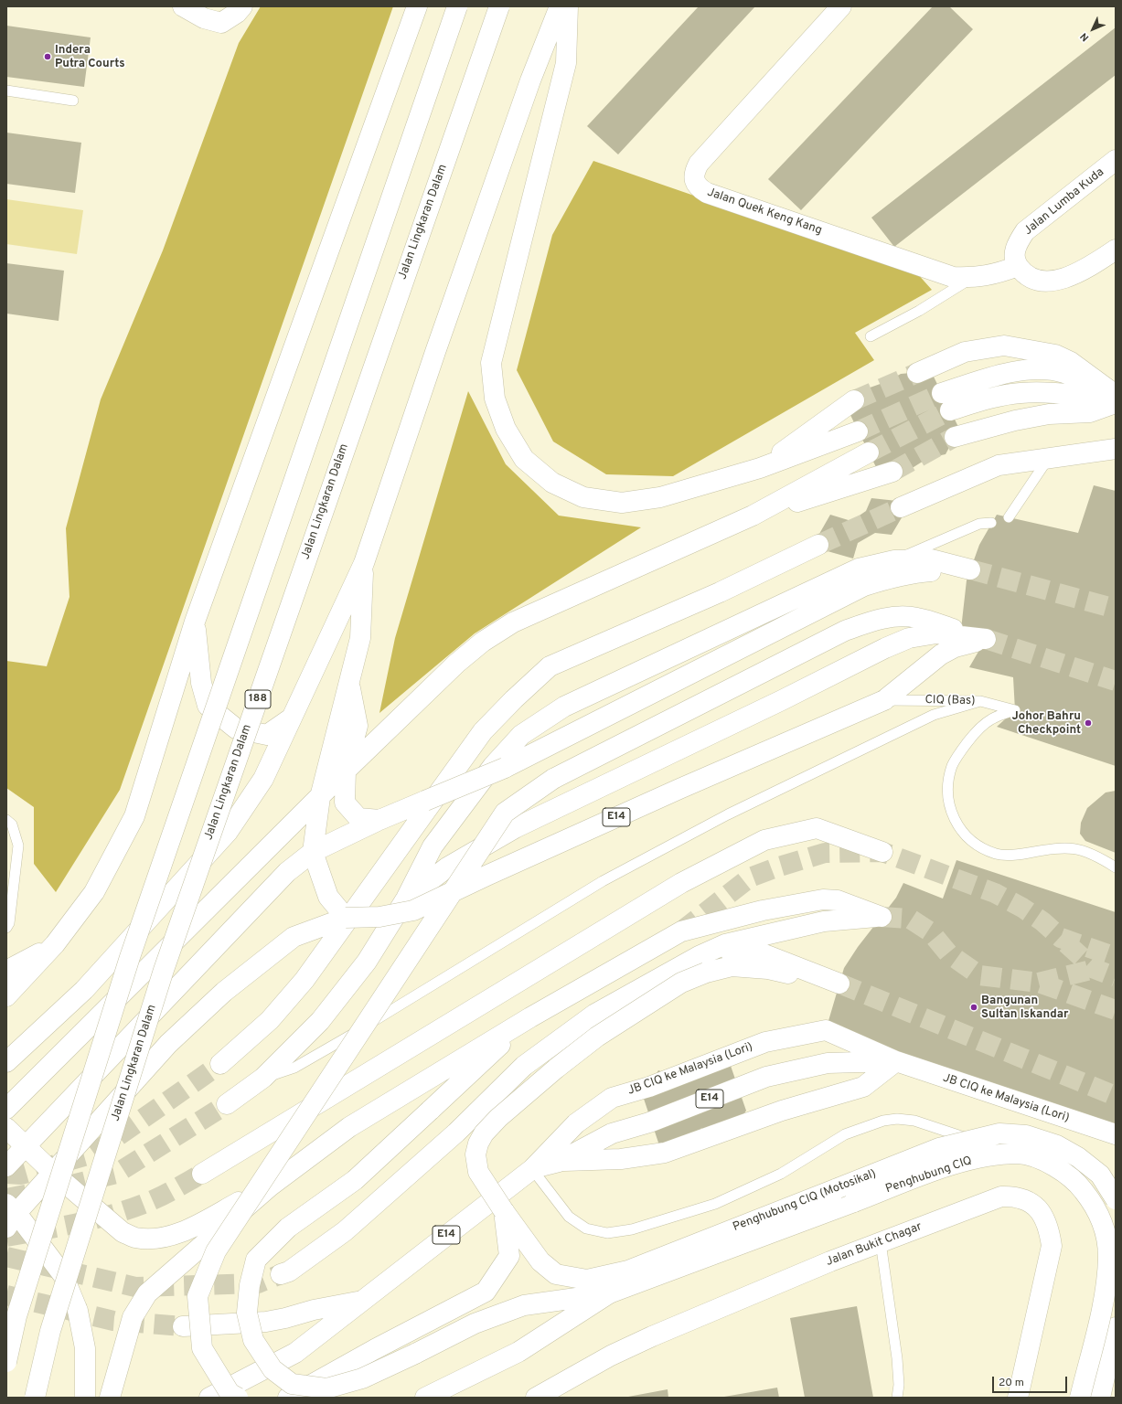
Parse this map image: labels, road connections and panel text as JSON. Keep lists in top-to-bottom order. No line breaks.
{"streets":{"main road":["Jalan Lumba Kuda","Jalan Quek Keng Kang","Jalan Lingkaran Dalam","188","E14","JB CIQ ke Malaysia (Lori)","Penghubung CIQ","Penghubung CIQ (Motosikal)","Jalan Bukit Chagar"],"lane":["CIQ (Bas)"]},"crossings":[["Jalan Lumba Kuda","Jalan Quek Keng Kang"],["CIQ (Bas)","E14"],["E14","JB CIQ ke Malaysia (Lori)"]],"places":["Indera Putra Courts","Johor Bahru Checkpoint","Bangunan Sultan Iskandar"],"scale_bar":"20 m","north":"bottom left"}
